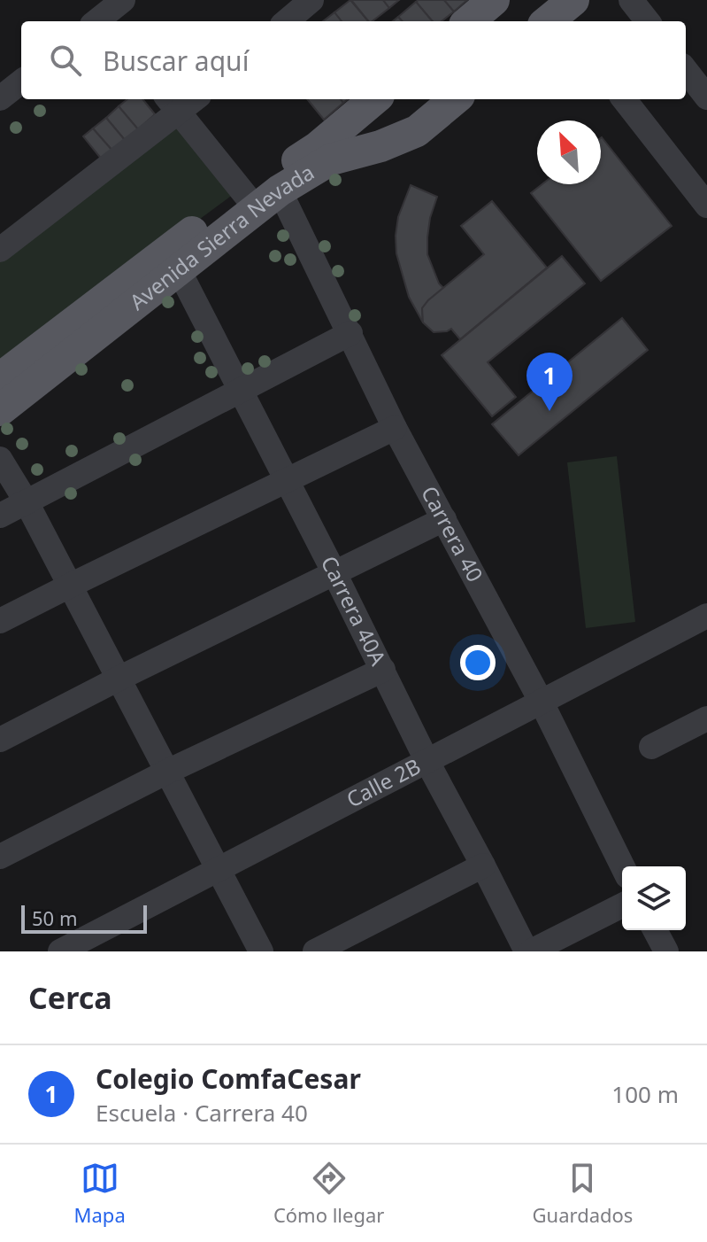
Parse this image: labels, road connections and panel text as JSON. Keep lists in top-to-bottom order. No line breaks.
{"streets":{"main road":["Avenida Sierra Nevada"],"street":["Carrera 40","Carrera 40A","Calle 2B"]},"crossings":[["Avenida Sierra Nevada","Carrera 40"],["Avenida Sierra Nevada","Carrera 40A"],["Carrera 40","Calle 2B"],["Carrera 40A","Calle 2B"]],"scale_bar":"50 m","north":"top left","page":{"search":"Buscar aquí","pins":"1","scale":"50 m","heading":"Cerca","list":[{"mark":"1","name":"Colegio ComfaCesar","note":"Escuela · Carrera 40","value":"100 m"}],"nav":["Mapa","Cómo llegar","Guardados"]}}
